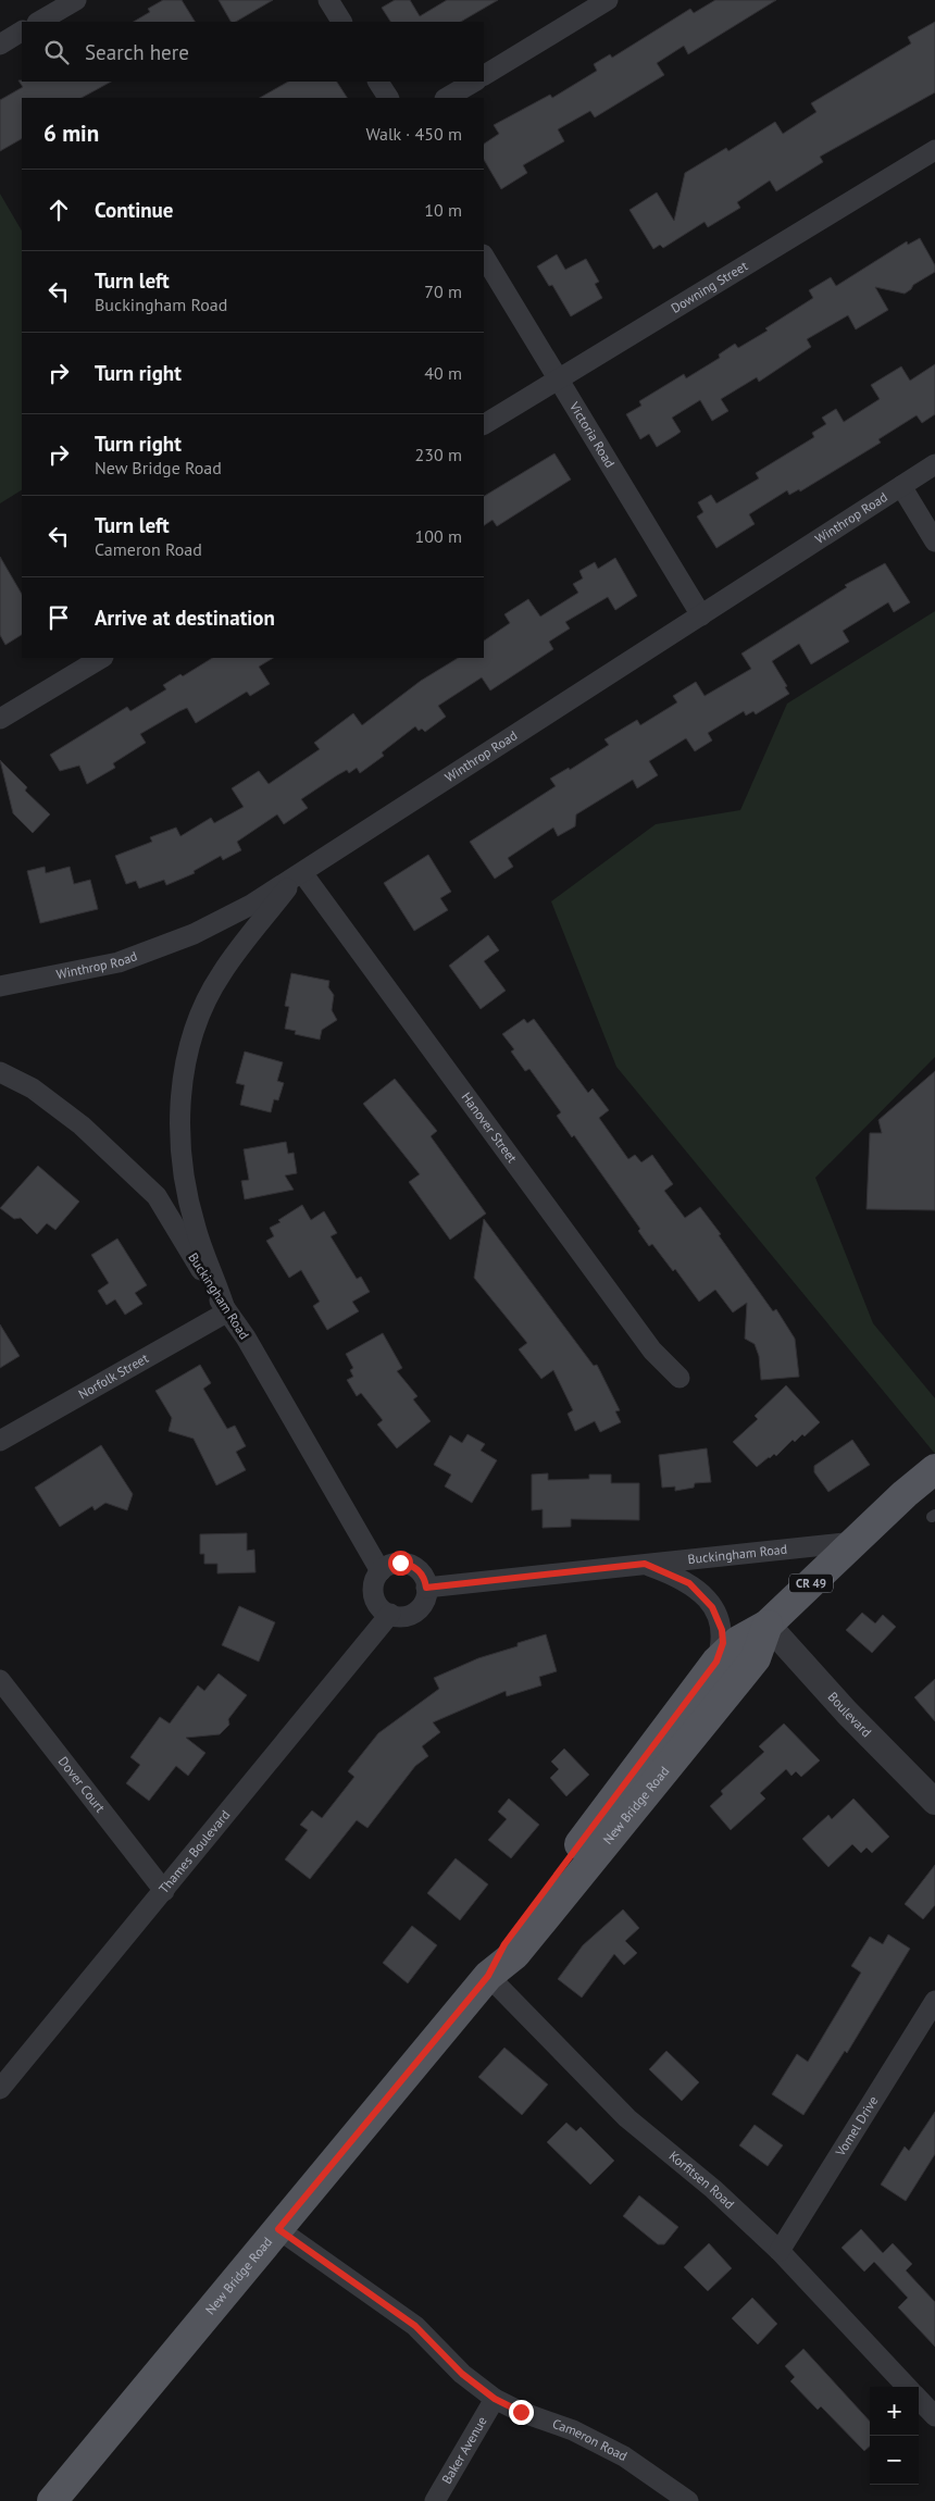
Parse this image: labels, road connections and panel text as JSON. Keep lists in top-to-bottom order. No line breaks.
{"streets":{"main road":["CR 49","New Bridge Road"],"street":["Downing Street","Victoria Road","Winthrop Road","Hanover Street","Buckingham Road","Norfolk Street","Boulevard","Dover Court","Thames Boulevard","Vomel Drive","Korfitsen Road","Cameron Road","Baker Avenue"]},"crossings":[["Downing Street","Victoria Road"],["Victoria Road","Winthrop Road"],["Winthrop Road","Hanover Street"],["Buckingham Road","Norfolk Street"],["Buckingham Road","CR 49"],["Buckingham Road","New Bridge Road"],["Buckingham Road","Thames Boulevard"],["CR 49","New Bridge Road"],["Boulevard","New Bridge Road"],["Dover Court","Thames Boulevard"],["New Bridge Road","Korfitsen Road"],["New Bridge Road","Cameron Road"],["Vomel Drive","Korfitsen Road"],["Cameron Road","Baker Avenue"]],"page":{"search":"Search here","heading":["6 min","Walk · 450 m"],"list":[["Continue","10 m"],["Turn left","Buckingham Road","70 m"],["Turn right","40 m"],["Turn right","New Bridge Road","230 m"],["Turn left","Cameron Road","100 m"],"Arrive at destination"],"map_buttons":["+","−"]}}
